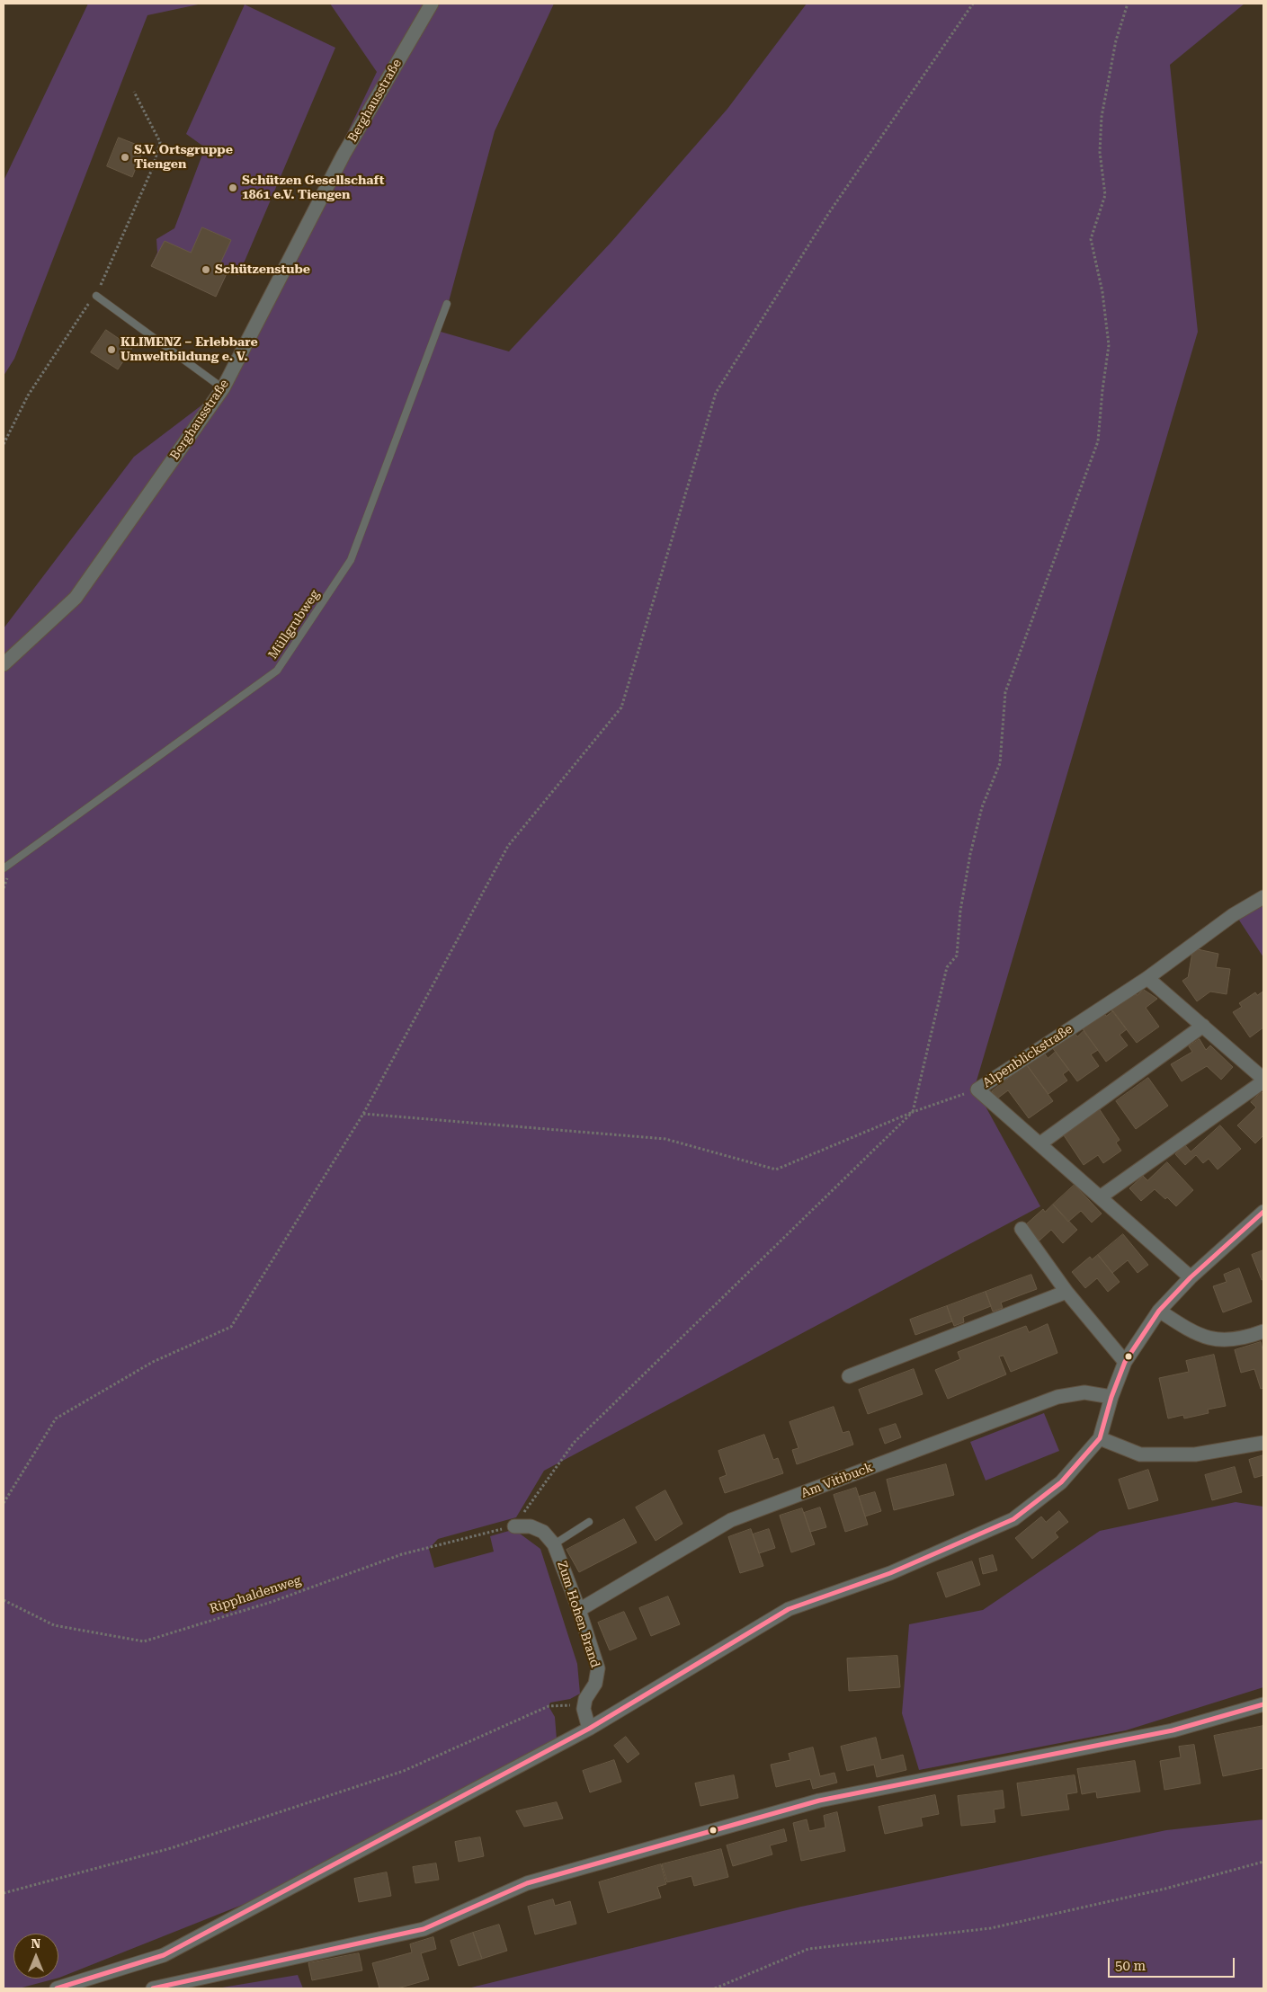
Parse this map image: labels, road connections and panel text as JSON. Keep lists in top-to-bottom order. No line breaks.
{"streets":{"street":["Berghausstraße","Alpenblickstraße","Am Vitibuck","Zum Hohen Brand"],"lane":["Müllgrubweg"],"path":["Ripphaldenweg"]},"crossings":[["Am Vitibuck","Zum Hohen Brand"],["Ripphaldenweg","Zum Hohen Brand"]],"places":["S.V. Ortsgruppe Tiengen","Schützen Gesellschaft 1861 e.V. Tiengen","Schützenstube","KLIMENZ – Erlebbare Umweltbildung e. V."],"scale_bar":"50 m","north":"top"}
